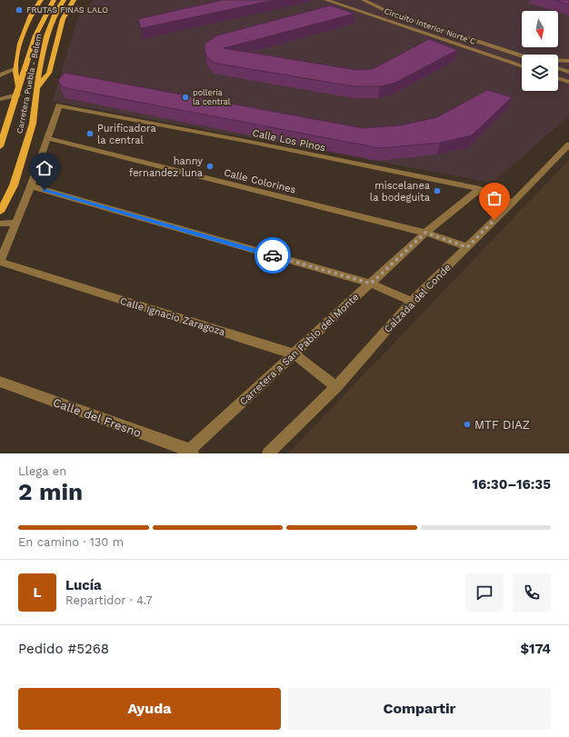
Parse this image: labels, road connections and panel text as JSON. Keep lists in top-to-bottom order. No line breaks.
{"streets":{"main road":["Carretera Puebla - Belem"],"street":["Circuito Interior Norte C","Calle Los Pinos","Calle Colorines","Calzada del Conde","Calle Ignacio Zaragoza","Carretera a San Pablo del Monte","Calle del Fresno"]},"crossings":[["Calle Los Pinos","Calle Colorines"],["Calle Los Pinos","Calzada del Conde"],["Calle Los Pinos","Carretera a San Pablo del Monte"],["Calle Colorines","Calzada del Conde"],["Calle Colorines","Carretera a San Pablo del Monte"],["Calzada del Conde","Calle Ignacio Zaragoza"],["Calle Ignacio Zaragoza","Carretera a San Pablo del Monte"],["Carretera a San Pablo del Monte","Calle del Fresno"]],"places":["FRUTAS FINAS LALO","polleria la central","Purificadora la central","hanny fernandez luna","miscelanea la bodeguita","MTF DIAZ"],"north":"bottom","page":{"heading":["2 min","Llega en","16:30–16:35"],"panel":["Lucía","Repartidor · 4.7","Pedido #5268","$174"],"bar":"En camino · 130 m","round":"L","buttons":["Ayuda","Compartir"]}}
